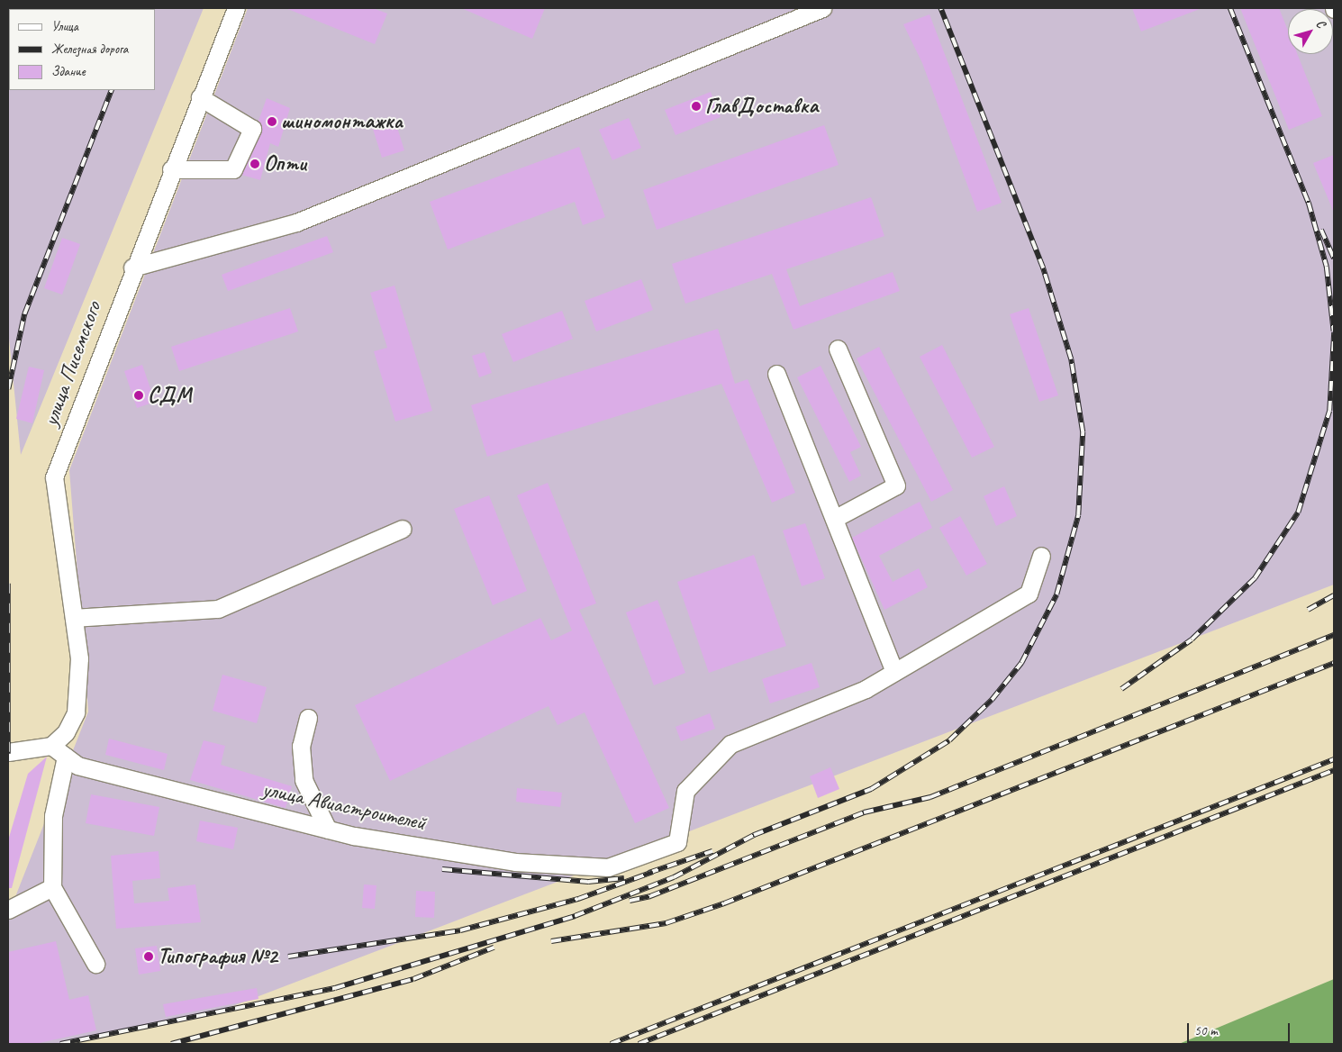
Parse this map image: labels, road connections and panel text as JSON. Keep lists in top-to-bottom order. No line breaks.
{"streets":{"street":["улица Писемского","улица Авиастроителей"]},"crossings":[["улица Писемского","улица Авиастроителей"]],"places":["ГлавДоставка","шиномонтажка","Опти","СДМ","Типография №2"],"legend":["Улица","Железная дорога","Здание"],"scale_bar":"50 m","north":"top right"}
